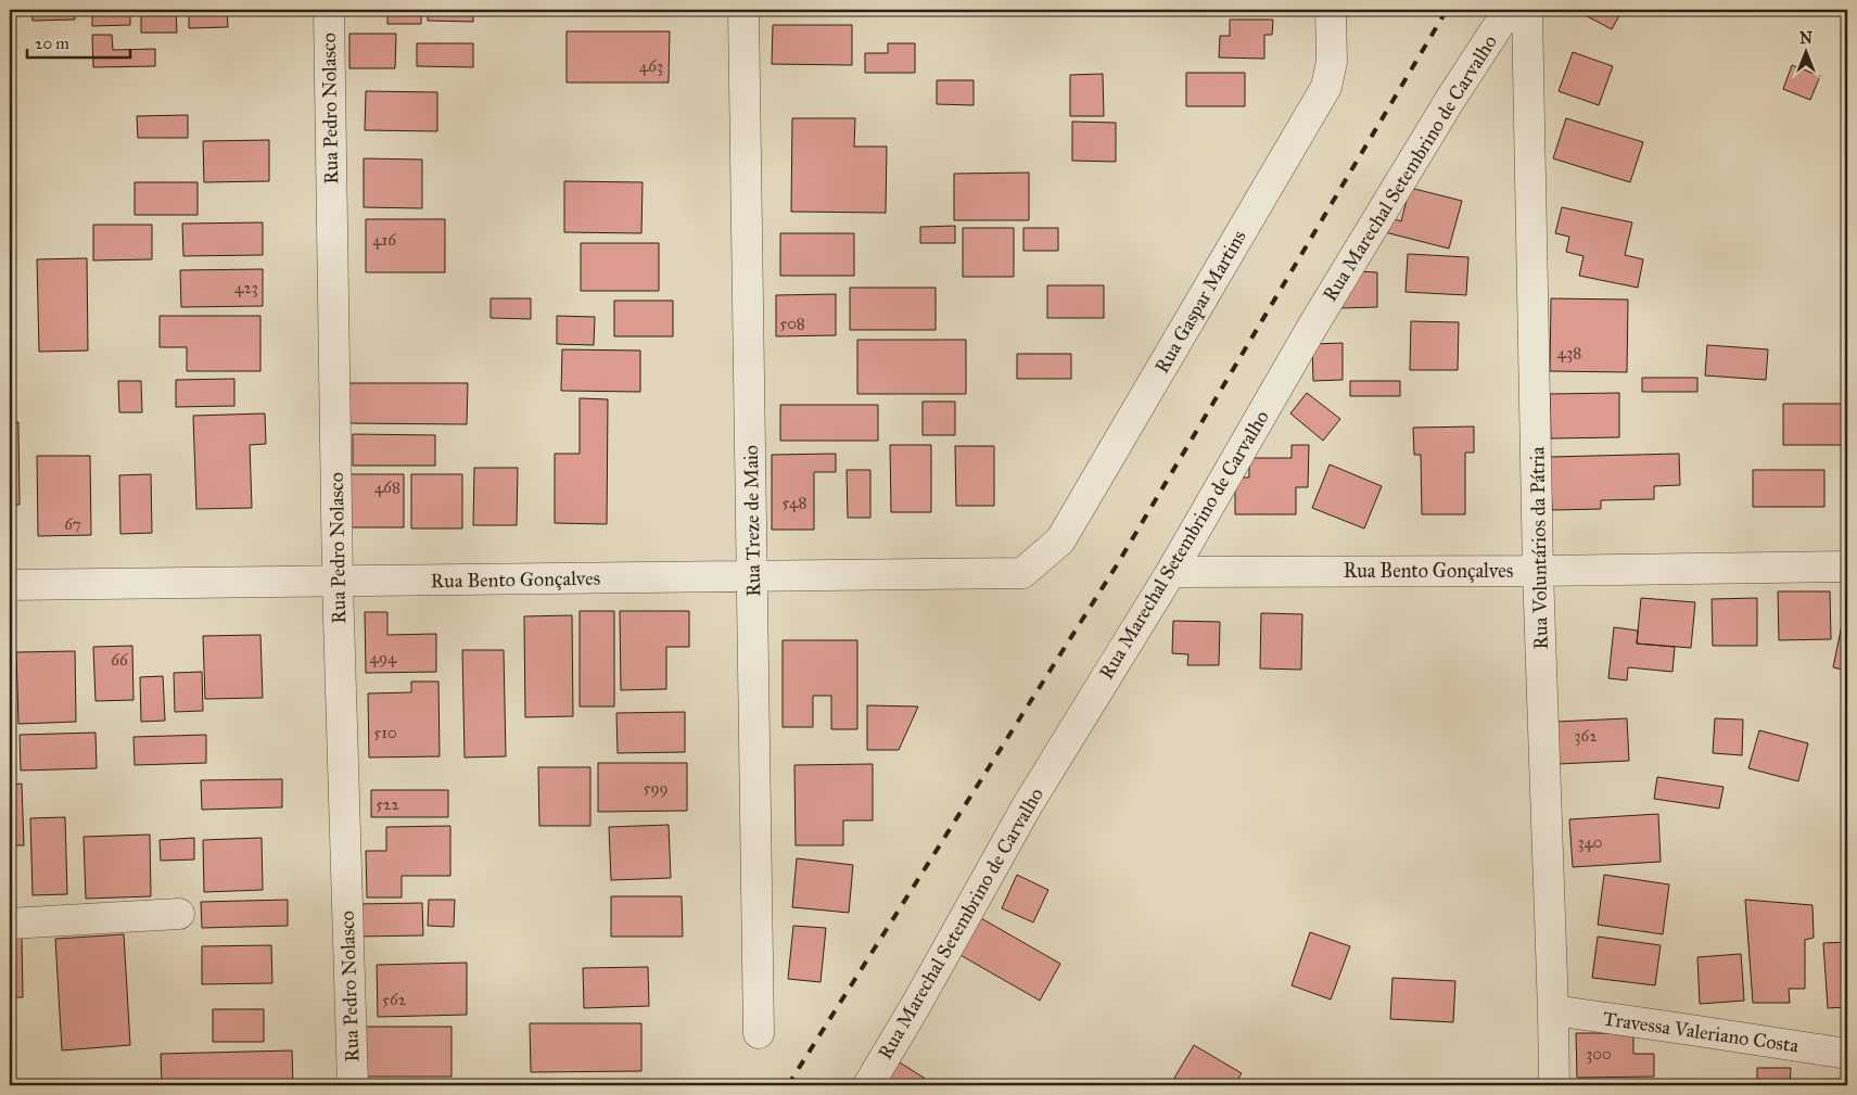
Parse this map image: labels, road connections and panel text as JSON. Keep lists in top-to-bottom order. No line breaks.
{"streets":{"street":["Rua Pedro Nolasco","Rua Marechal Setembrino de Carvalho","Rua Gaspar Martins","Rua Treze de Maio","Rua Voluntários da Pátria","Rua Bento Gonçalves","Travessa Valeriano Costa"]},"crossings":[["Rua Pedro Nolasco","Rua Bento Gonçalves"],["Rua Marechal Setembrino de Carvalho","Rua Bento Gonçalves"],["Rua Gaspar Martins","Rua Bento Gonçalves"],["Rua Treze de Maio","Rua Bento Gonçalves"],["Rua Voluntários da Pátria","Rua Bento Gonçalves"],["Rua Voluntários da Pátria","Travessa Valeriano Costa"]],"house_numbers":["463","416","423","508","438","468","548","67","494","66","510","362","599","522","340","562","300"],"scale_bar":"20 m","north":"top"}
